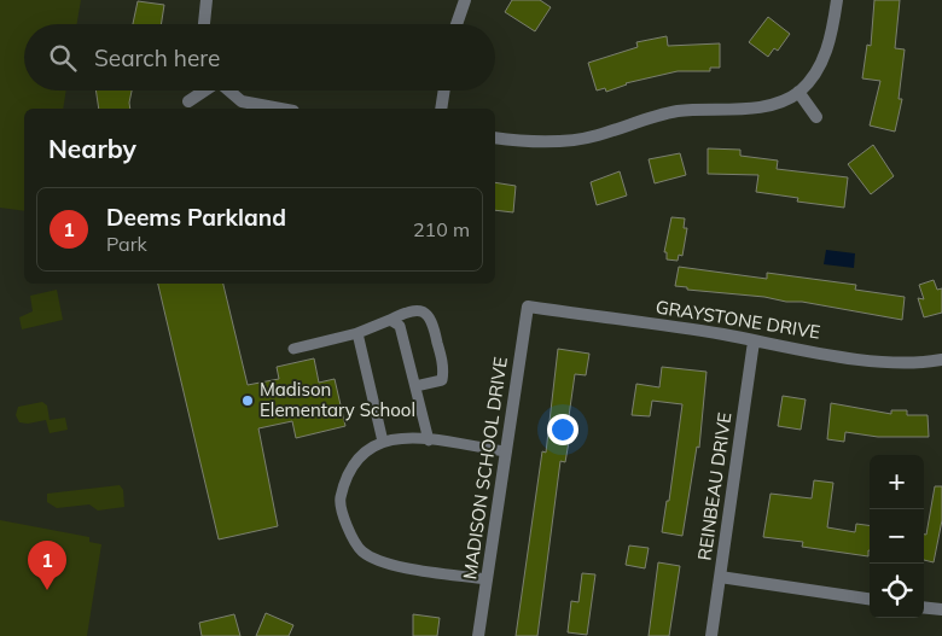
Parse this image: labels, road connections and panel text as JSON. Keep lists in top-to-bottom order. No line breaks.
{"streets":{"street":["GRAYSTONE DRIVE","MADISON SCHOOL DRIVE","REINBEAU DRIVE"]},"crossings":[["GRAYSTONE DRIVE","MADISON SCHOOL DRIVE"],["GRAYSTONE DRIVE","REINBEAU DRIVE"]],"places":["Madison Elementary School"],"page":{"search":"Search here","heading":"Nearby","list":[{"mark":"1","name":"Deems Parkland","note":"Park","value":"210 m"}],"map_buttons":["+","−"],"pins":"1"}}
